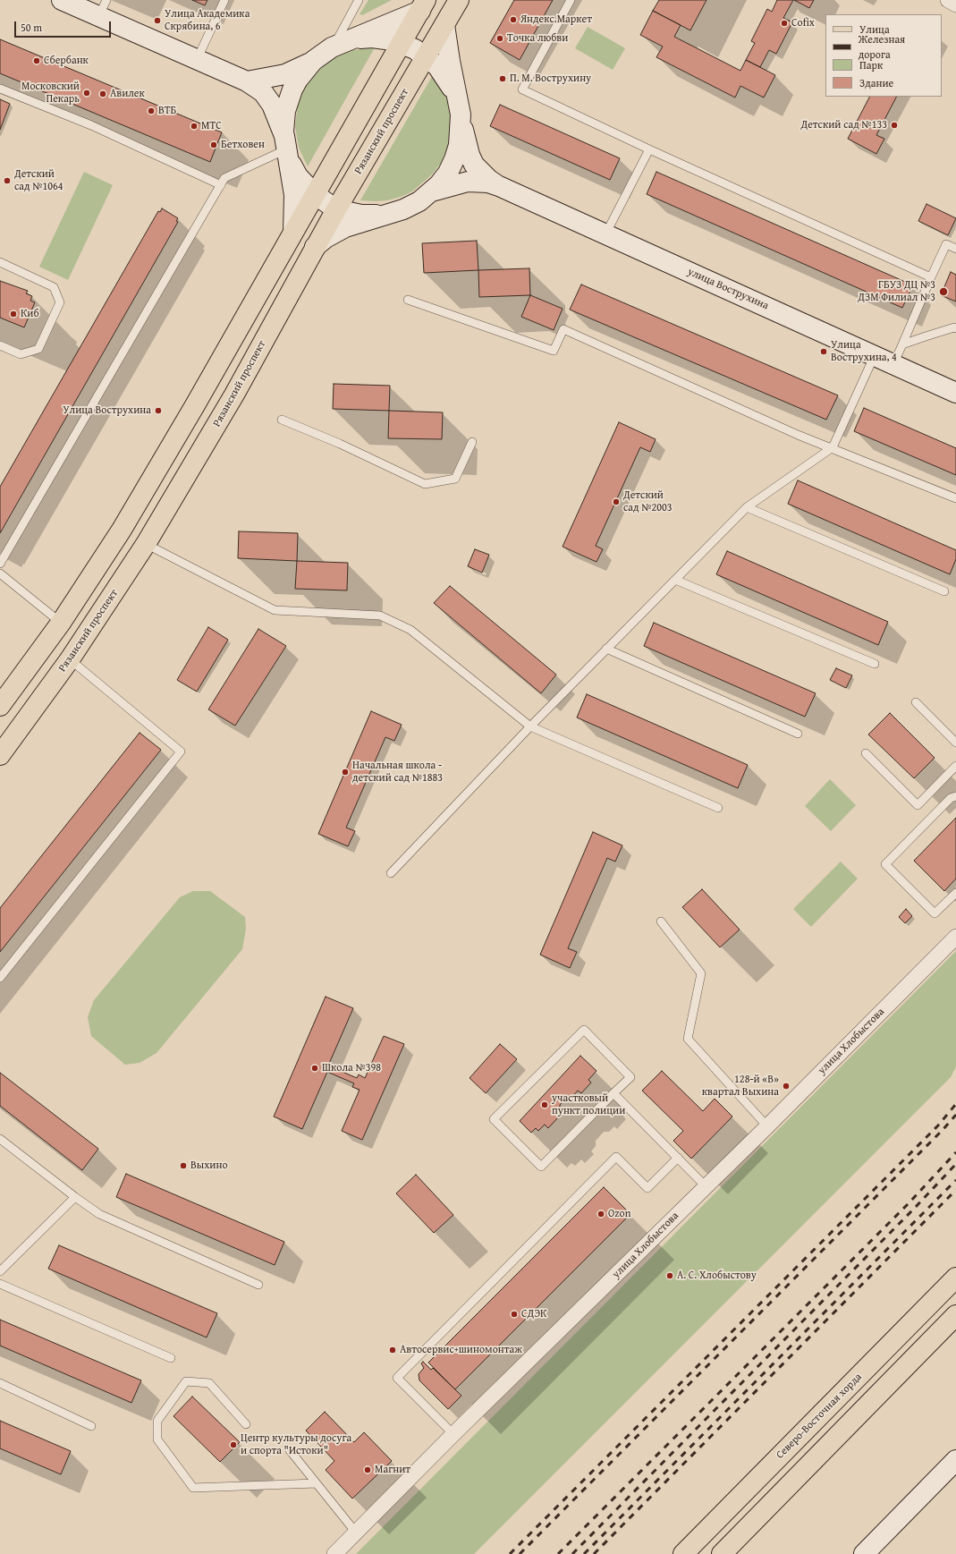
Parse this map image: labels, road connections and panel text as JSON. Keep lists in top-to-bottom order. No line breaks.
{"streets":{"main road":["Рязанский проспект","улица Вострухина","Северо-Восточная хорда"],"street":["улица Хлобыстова"]},"places":["Яндекс.Маркет","Улица Академика Скрябина, 6","Cofix","Точка любви","Сбербанк","П. М. Вострухину","Московский Пекарь","Авилек","ВТБ","Детский сад №133","МТС","Бетховен","Детский сад №1064","ГБУЗ ДЦ №3 ДЗМ Филиал №3","Киб","Улица Вострухина, 4","Улица Вострухина","Детский сад №2003","Начальная школа - детский сад №1883","Школа №398","128-й «В» квартал Выхина","участковый пункт полиции","Выхино","Ozon","А. С. Хлобыстову","СДЭК","Автосервис+шиномонтаж","Центр культуры досуга и спорта \"Истоки\"","Магнит"],"legend":["Улица","Железная дорога","Парк","Здание"],"scale_bar":"50 m"}
